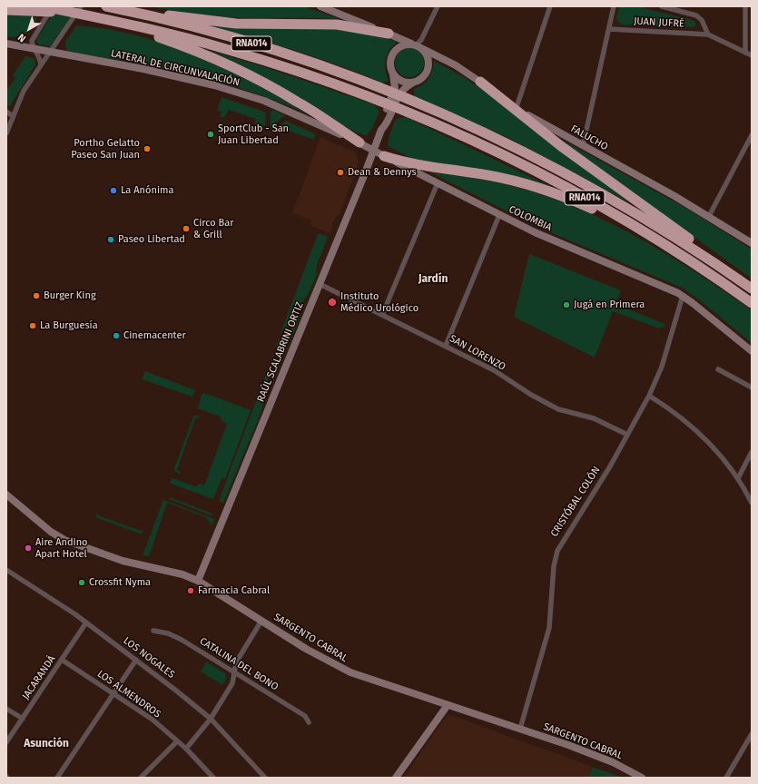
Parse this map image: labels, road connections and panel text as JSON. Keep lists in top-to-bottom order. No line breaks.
{"streets":{"highway":["RNA014"],"street":["JUAN JUFRÉ","LATERAL DE CIRCUNVALACIÓN","FALUCHO","COLOMBIA","RAÚL SCALABRINI ORTIZ","SAN LORENZO","CRISTÓBAL COLÓN","SARGENTO CABRAL","LOS NOGALES","CATALINA DEL BONO","JACARANDÁ","LOS ALMENDROS"]},"crossings":[["LATERAL DE CIRCUNVALACIÓN","COLOMBIA"],["LATERAL DE CIRCUNVALACIÓN","RAÚL SCALABRINI ORTIZ"],["FALUCHO","RAÚL SCALABRINI ORTIZ"],["COLOMBIA","RAÚL SCALABRINI ORTIZ"],["COLOMBIA","CRISTÓBAL COLÓN"],["RAÚL SCALABRINI ORTIZ","SAN LORENZO"],["RAÚL SCALABRINI ORTIZ","SARGENTO CABRAL"],["SAN LORENZO","CRISTÓBAL COLÓN"],["CRISTÓBAL COLÓN","SARGENTO CABRAL"],["LOS NOGALES","JACARANDÁ"],["JACARANDÁ","LOS ALMENDROS"]],"districts":["Jardín","Asunción"],"places":["SportClub - San Juan Libertad","Portho Gelatto Paseo San Juan","Dean & Dennys","La Anónima","Circo Bar & Grill","Paseo Libertad","Burger King","Instituto Médico Urológico","Jugá en Primera","La Burguesía","Cinemacenter","Aire Andino Apart Hotel","Crossfit Nyma","Farmacia Cabral"],"north":"bottom left"}
